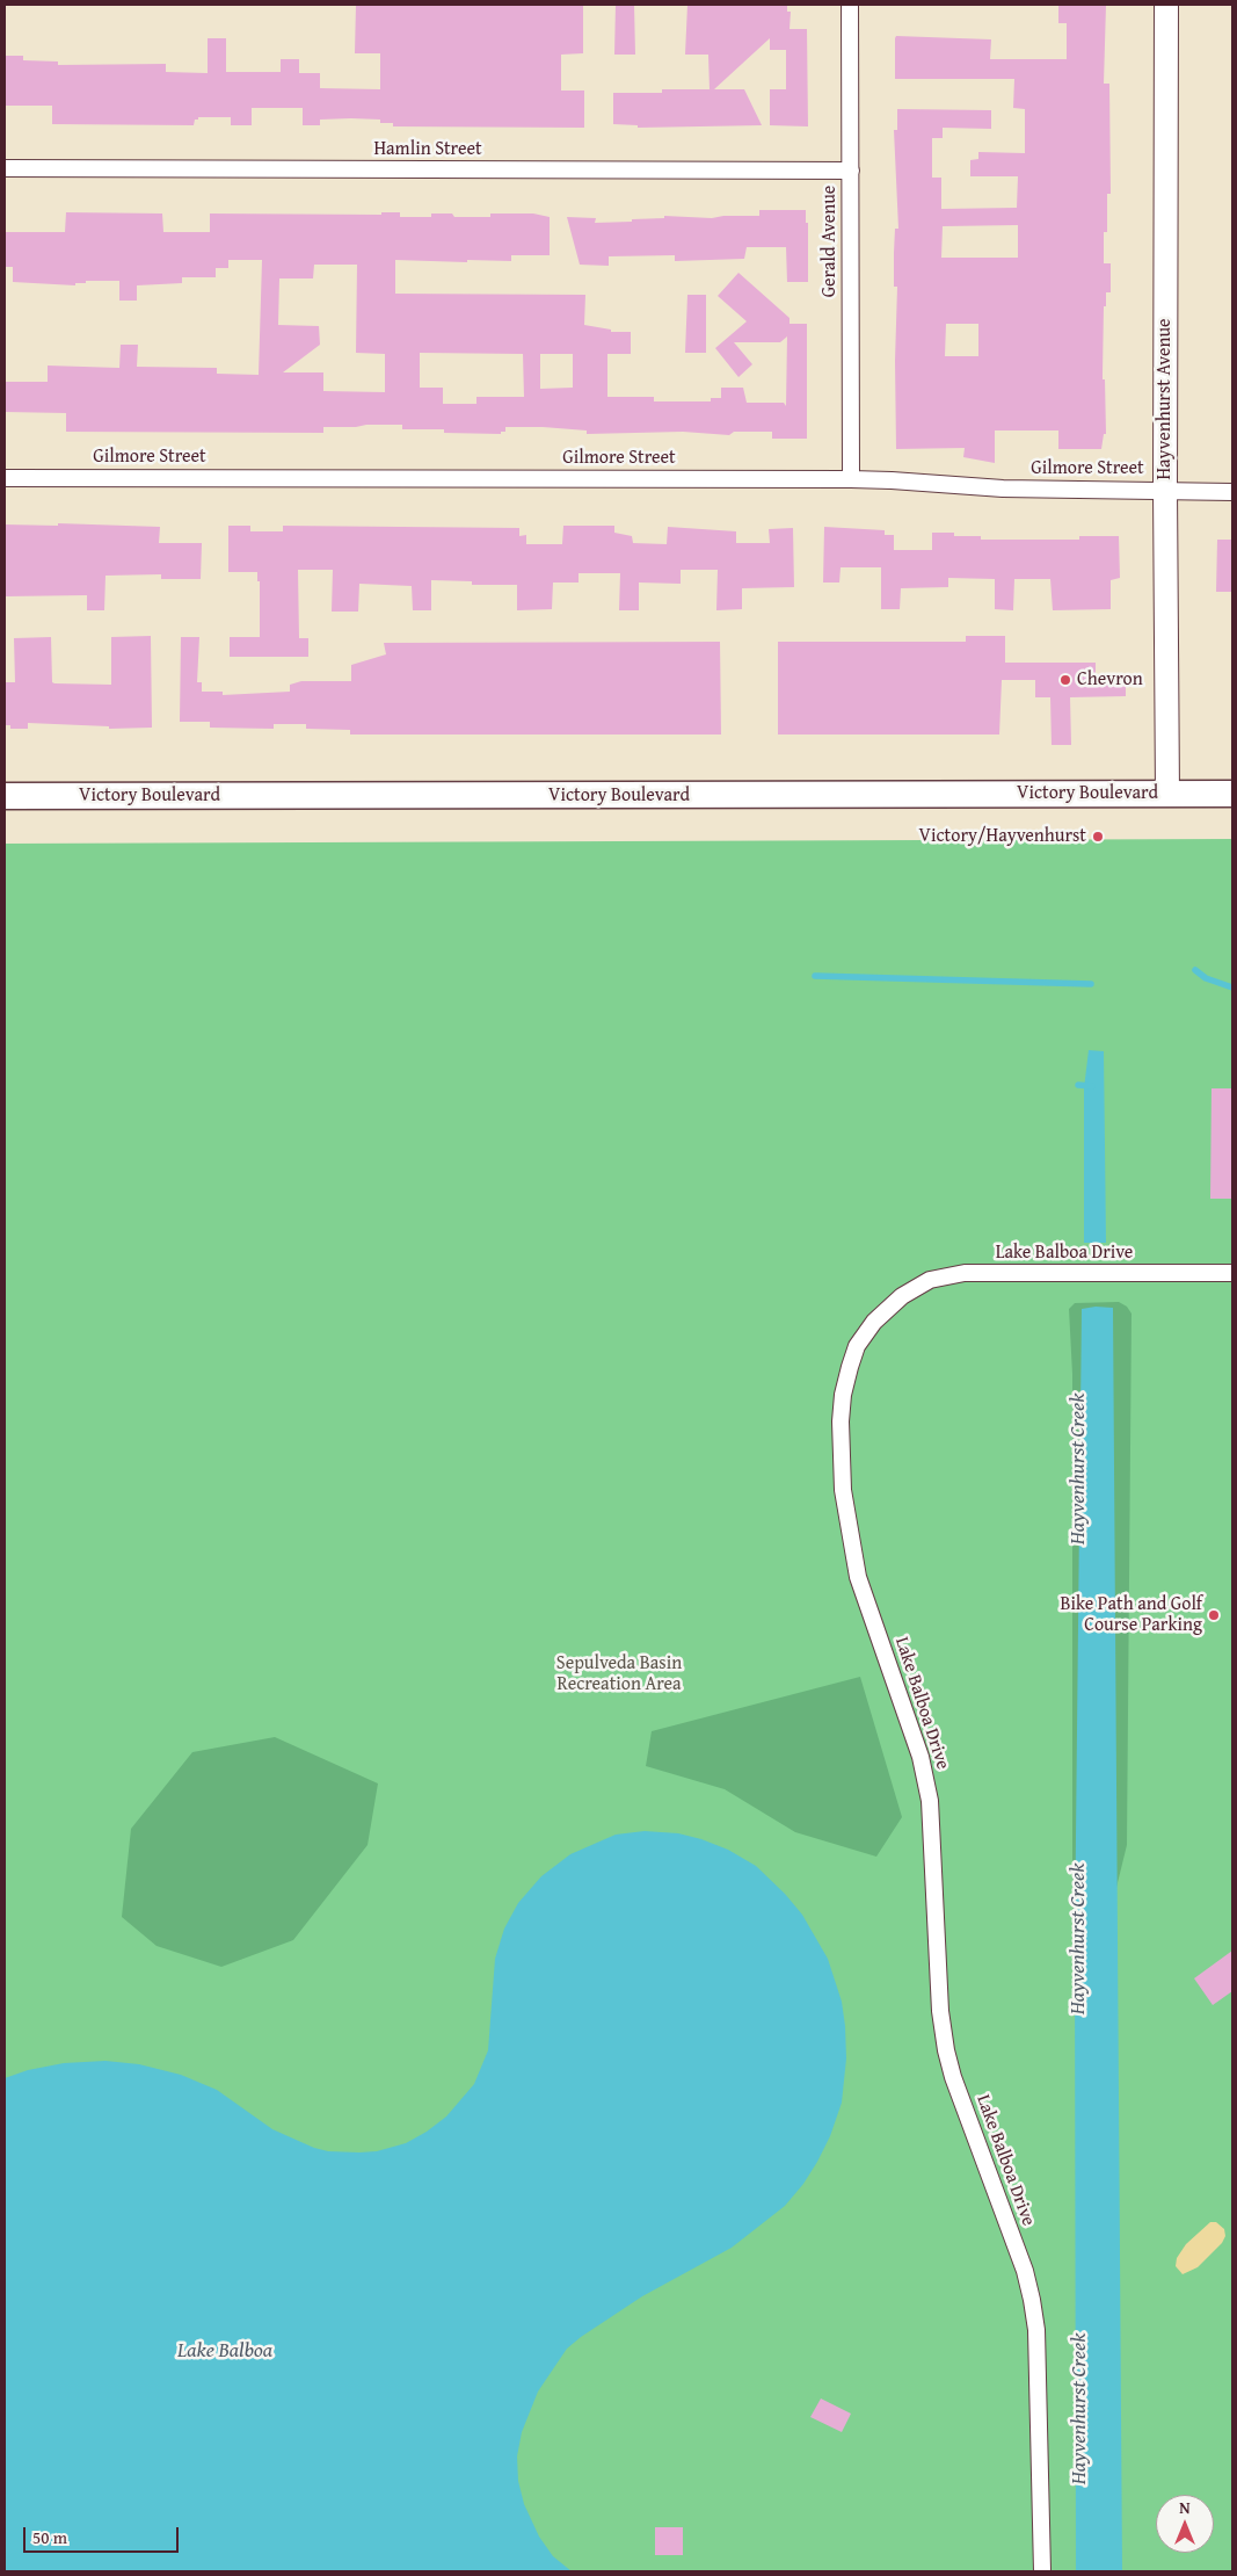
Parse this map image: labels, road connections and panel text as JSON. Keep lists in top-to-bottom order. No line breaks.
{"streets":{"main road":["Hayvenhurst Avenue","Victory Boulevard"],"street":["Hamlin Street","Gerald Avenue","Gilmore Street","Lake Balboa Drive"]},"crossings":[["Hamlin Street","Gerald Avenue"],["Gerald Avenue","Gilmore Street"],["Hayvenhurst Avenue","Gilmore Street"],["Hayvenhurst Avenue","Victory Boulevard"]],"water":["Hayvenhurst Creek","Lake Balboa"],"parks":["Sepulveda Basin Recreation Area"],"places":["Chevron","Victory/Hayvenhurst","Bike Path and Golf Course Parking"],"scale_bar":"50 m","north":"top"}
